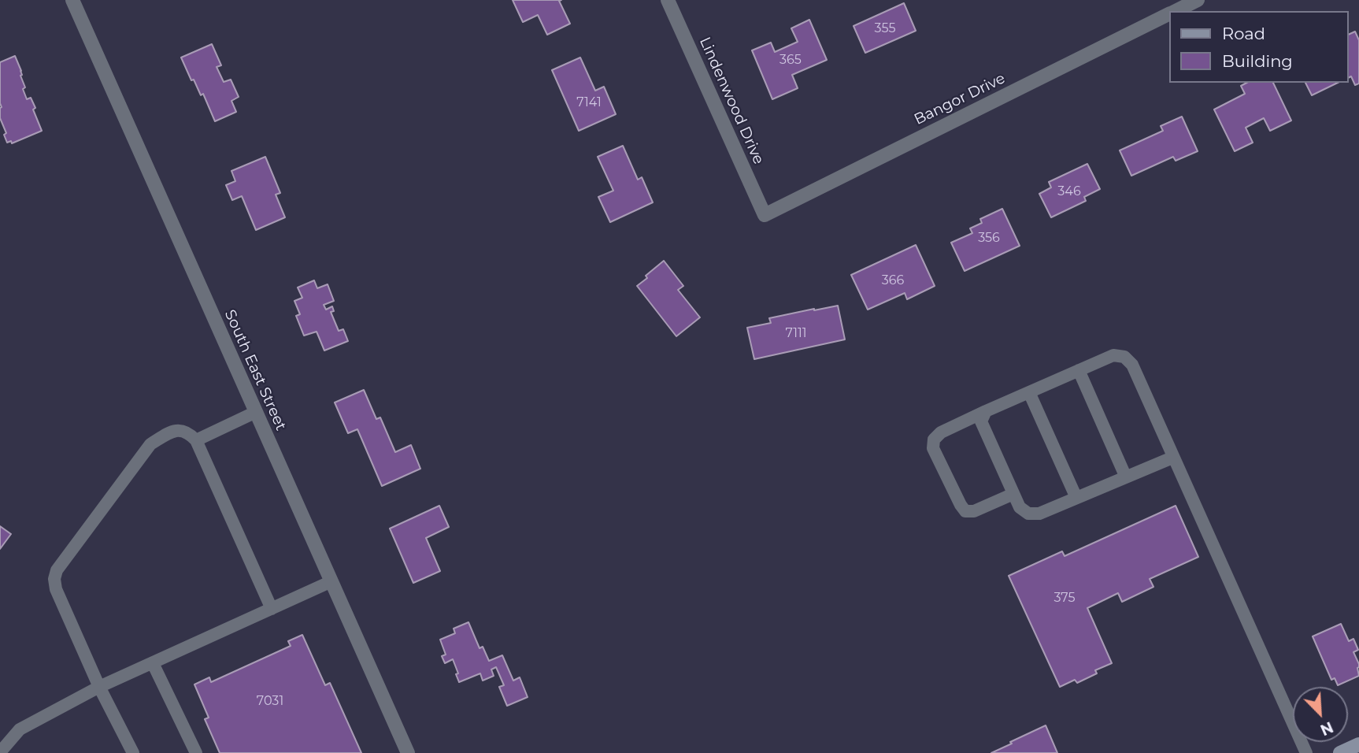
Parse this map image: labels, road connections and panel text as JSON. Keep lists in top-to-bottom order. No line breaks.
{"streets":{"street":["Bangor Drive","Lindenwood Drive","South East Street"]},"crossings":[["Bangor Drive","Lindenwood Drive"]],"house_numbers":["355","365","7141","346","356","366","7111","375","7031"],"legend":["Road","Building"],"north":"bottom right"}
